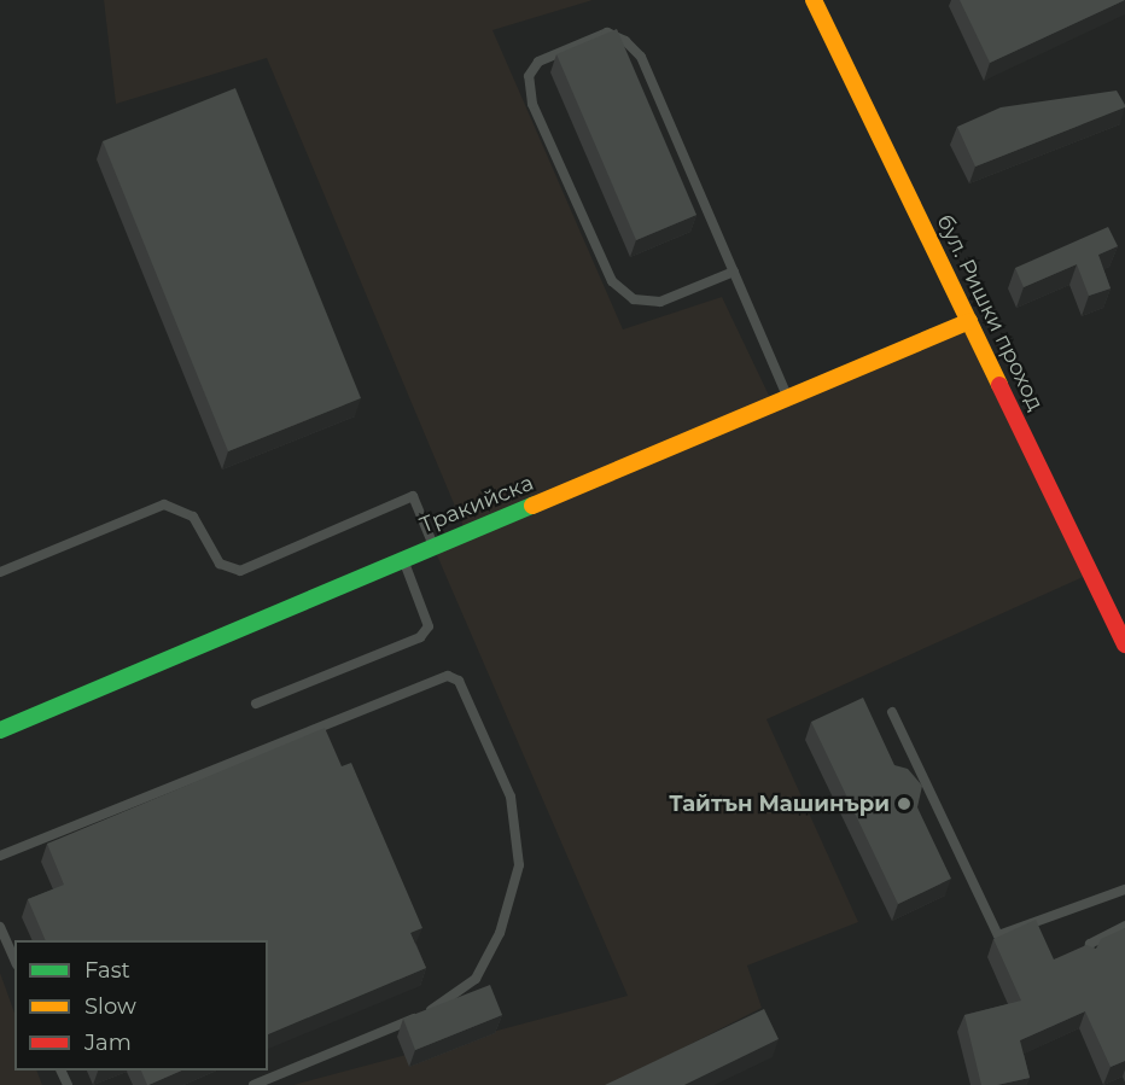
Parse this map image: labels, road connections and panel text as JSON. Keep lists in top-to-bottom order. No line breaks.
{"streets":{"street":["бул. Ришки проход","Тракийска"]},"crossings":[["бул. Ришки проход","Тракийска"]],"places":["Тайтън Машинъри"],"legend":["Fast","Slow","Jam"]}
